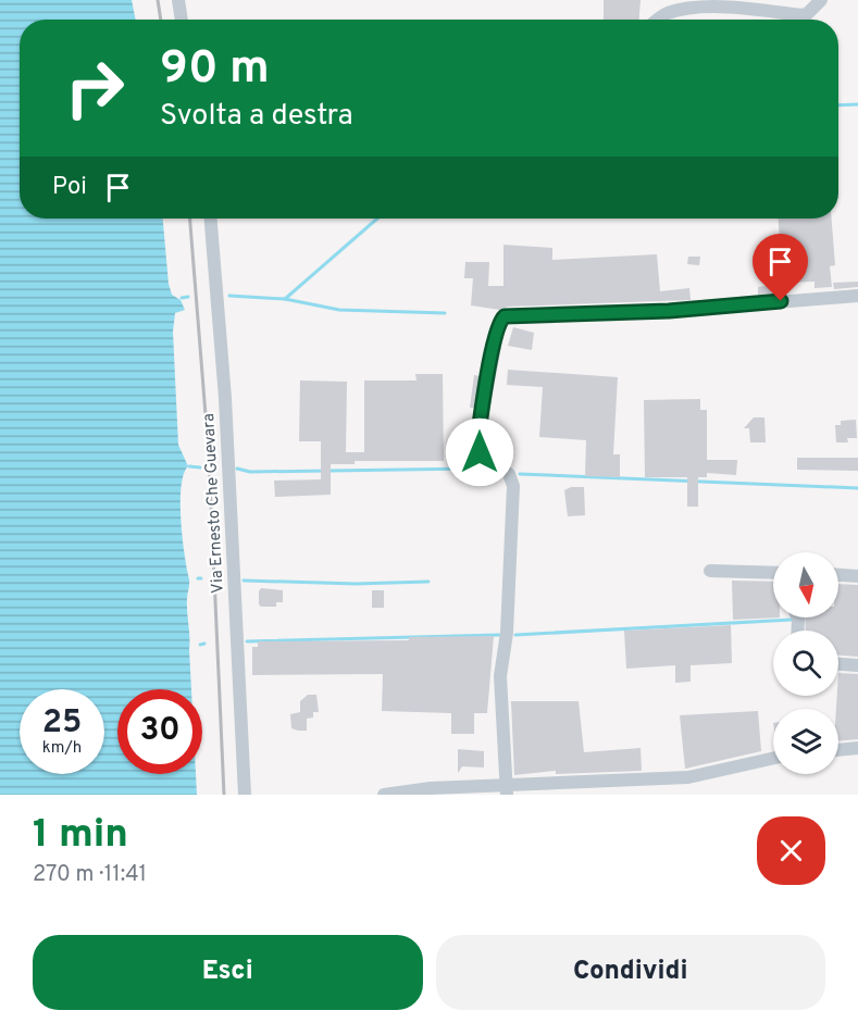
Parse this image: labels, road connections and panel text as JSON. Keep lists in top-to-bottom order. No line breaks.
{"streets":{"street":["Via Ernesto Che Guevara"]},"north":"bottom","page":{"turn":["90 m","Svolta a destra"],"then":"Poi","speed":"25 km/h","limit":"30","heading":["1 min","270 m · 11:41"],"buttons":["Esci","Condividi"]}}
